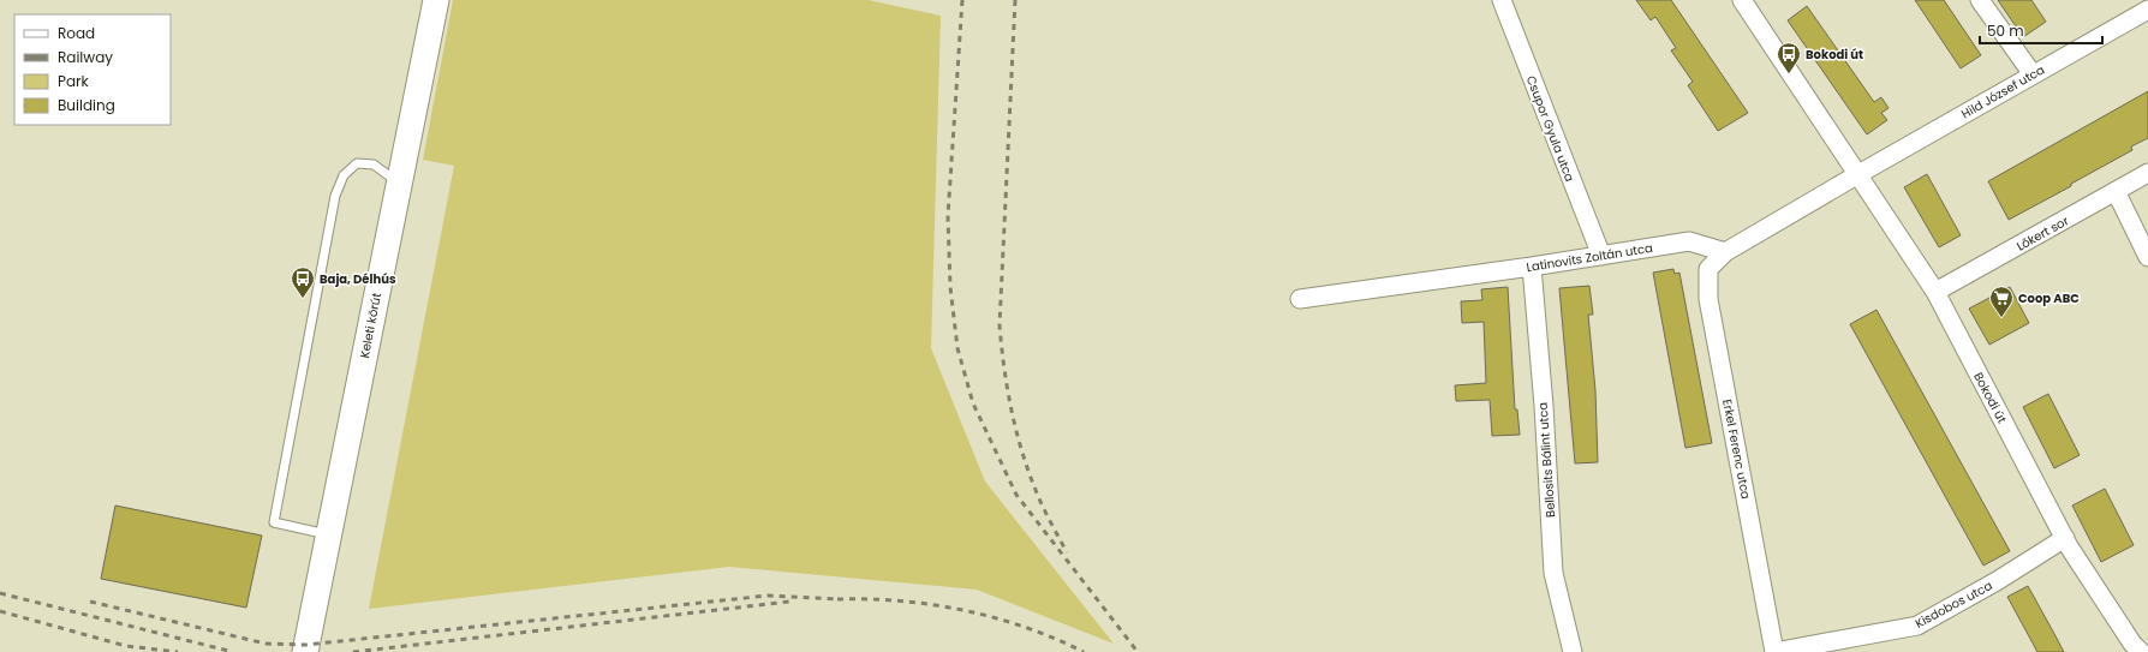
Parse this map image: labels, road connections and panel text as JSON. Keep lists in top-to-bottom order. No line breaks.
{"streets":{"main road":["Keleti körút"],"street":["Hild József utca","Csupor Gyula utca","Lőkert sor","Latinovits Zoltán utca","Bokodi út","Erkel Ferenc utca","Bellosits Bálint utca","Kisdobos utca"]},"crossings":[["Hild József utca","Bokodi út"],["Csupor Gyula utca","Latinovits Zoltán utca"],["Lőkert sor","Bokodi út"],["Latinovits Zoltán utca","Erkel Ferenc utca"],["Latinovits Zoltán utca","Bellosits Bálint utca"],["Bokodi út","Kisdobos utca"],["Erkel Ferenc utca","Kisdobos utca"]],"places":{"bus stop":["Bokodi út","Baja, Délhús"],"supermarket":["Coop ABC"]},"legend":["Road","Railway","Park","Building"],"scale_bar":"50 m"}
